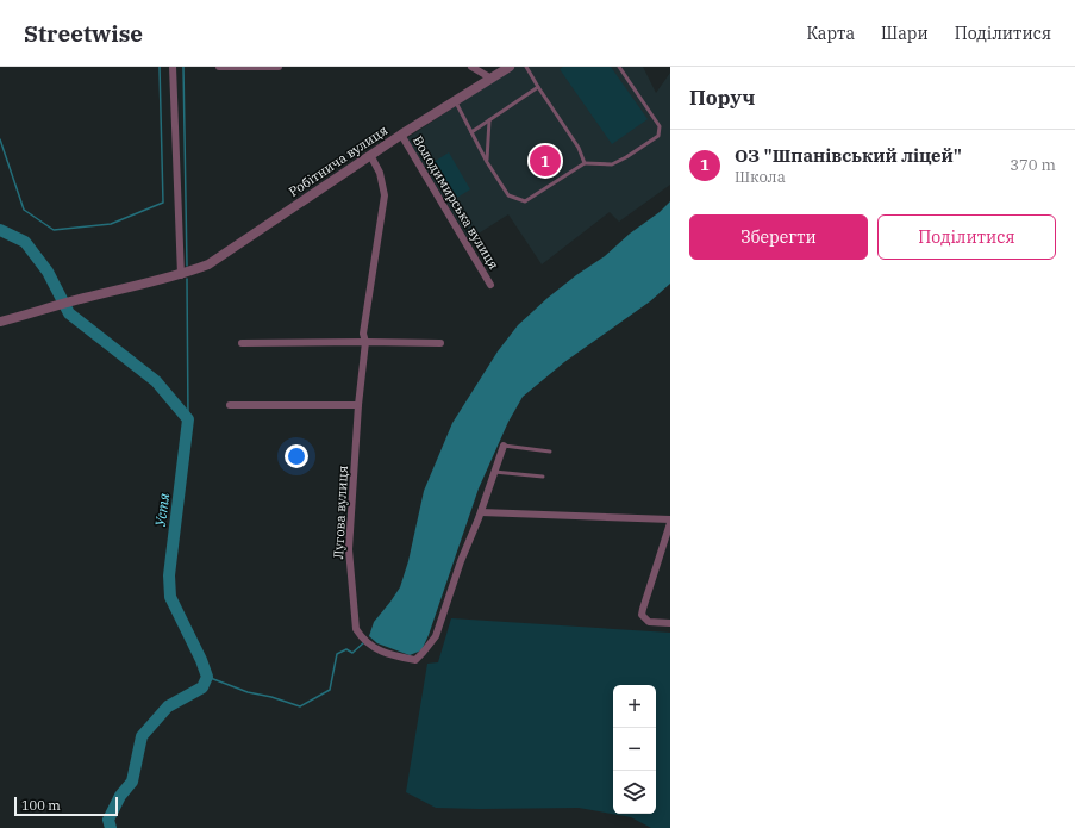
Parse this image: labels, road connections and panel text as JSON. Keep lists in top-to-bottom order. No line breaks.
{"streets":{"street":["Робітнича вулиця","Володимирська вулиця","Лугова вулиця"]},"crossings":[["Робітнича вулиця","Володимирська вулиця"],["Робітнича вулиця","Лугова вулиця"]],"water":["Устя"],"scale_bar":"100 m","page":{"header":"Streetwise","nav":["Карта","Шари","Поділитися"],"heading":"Поруч","list":[{"mark":"1","name":"ОЗ \"Шпанівський ліцей\"","note":"Школа","value":"370 m"}],"pins":"1","buttons":["Зберегти","Поділитися"],"map_buttons":["+","−"],"scale":"100 m"}}
